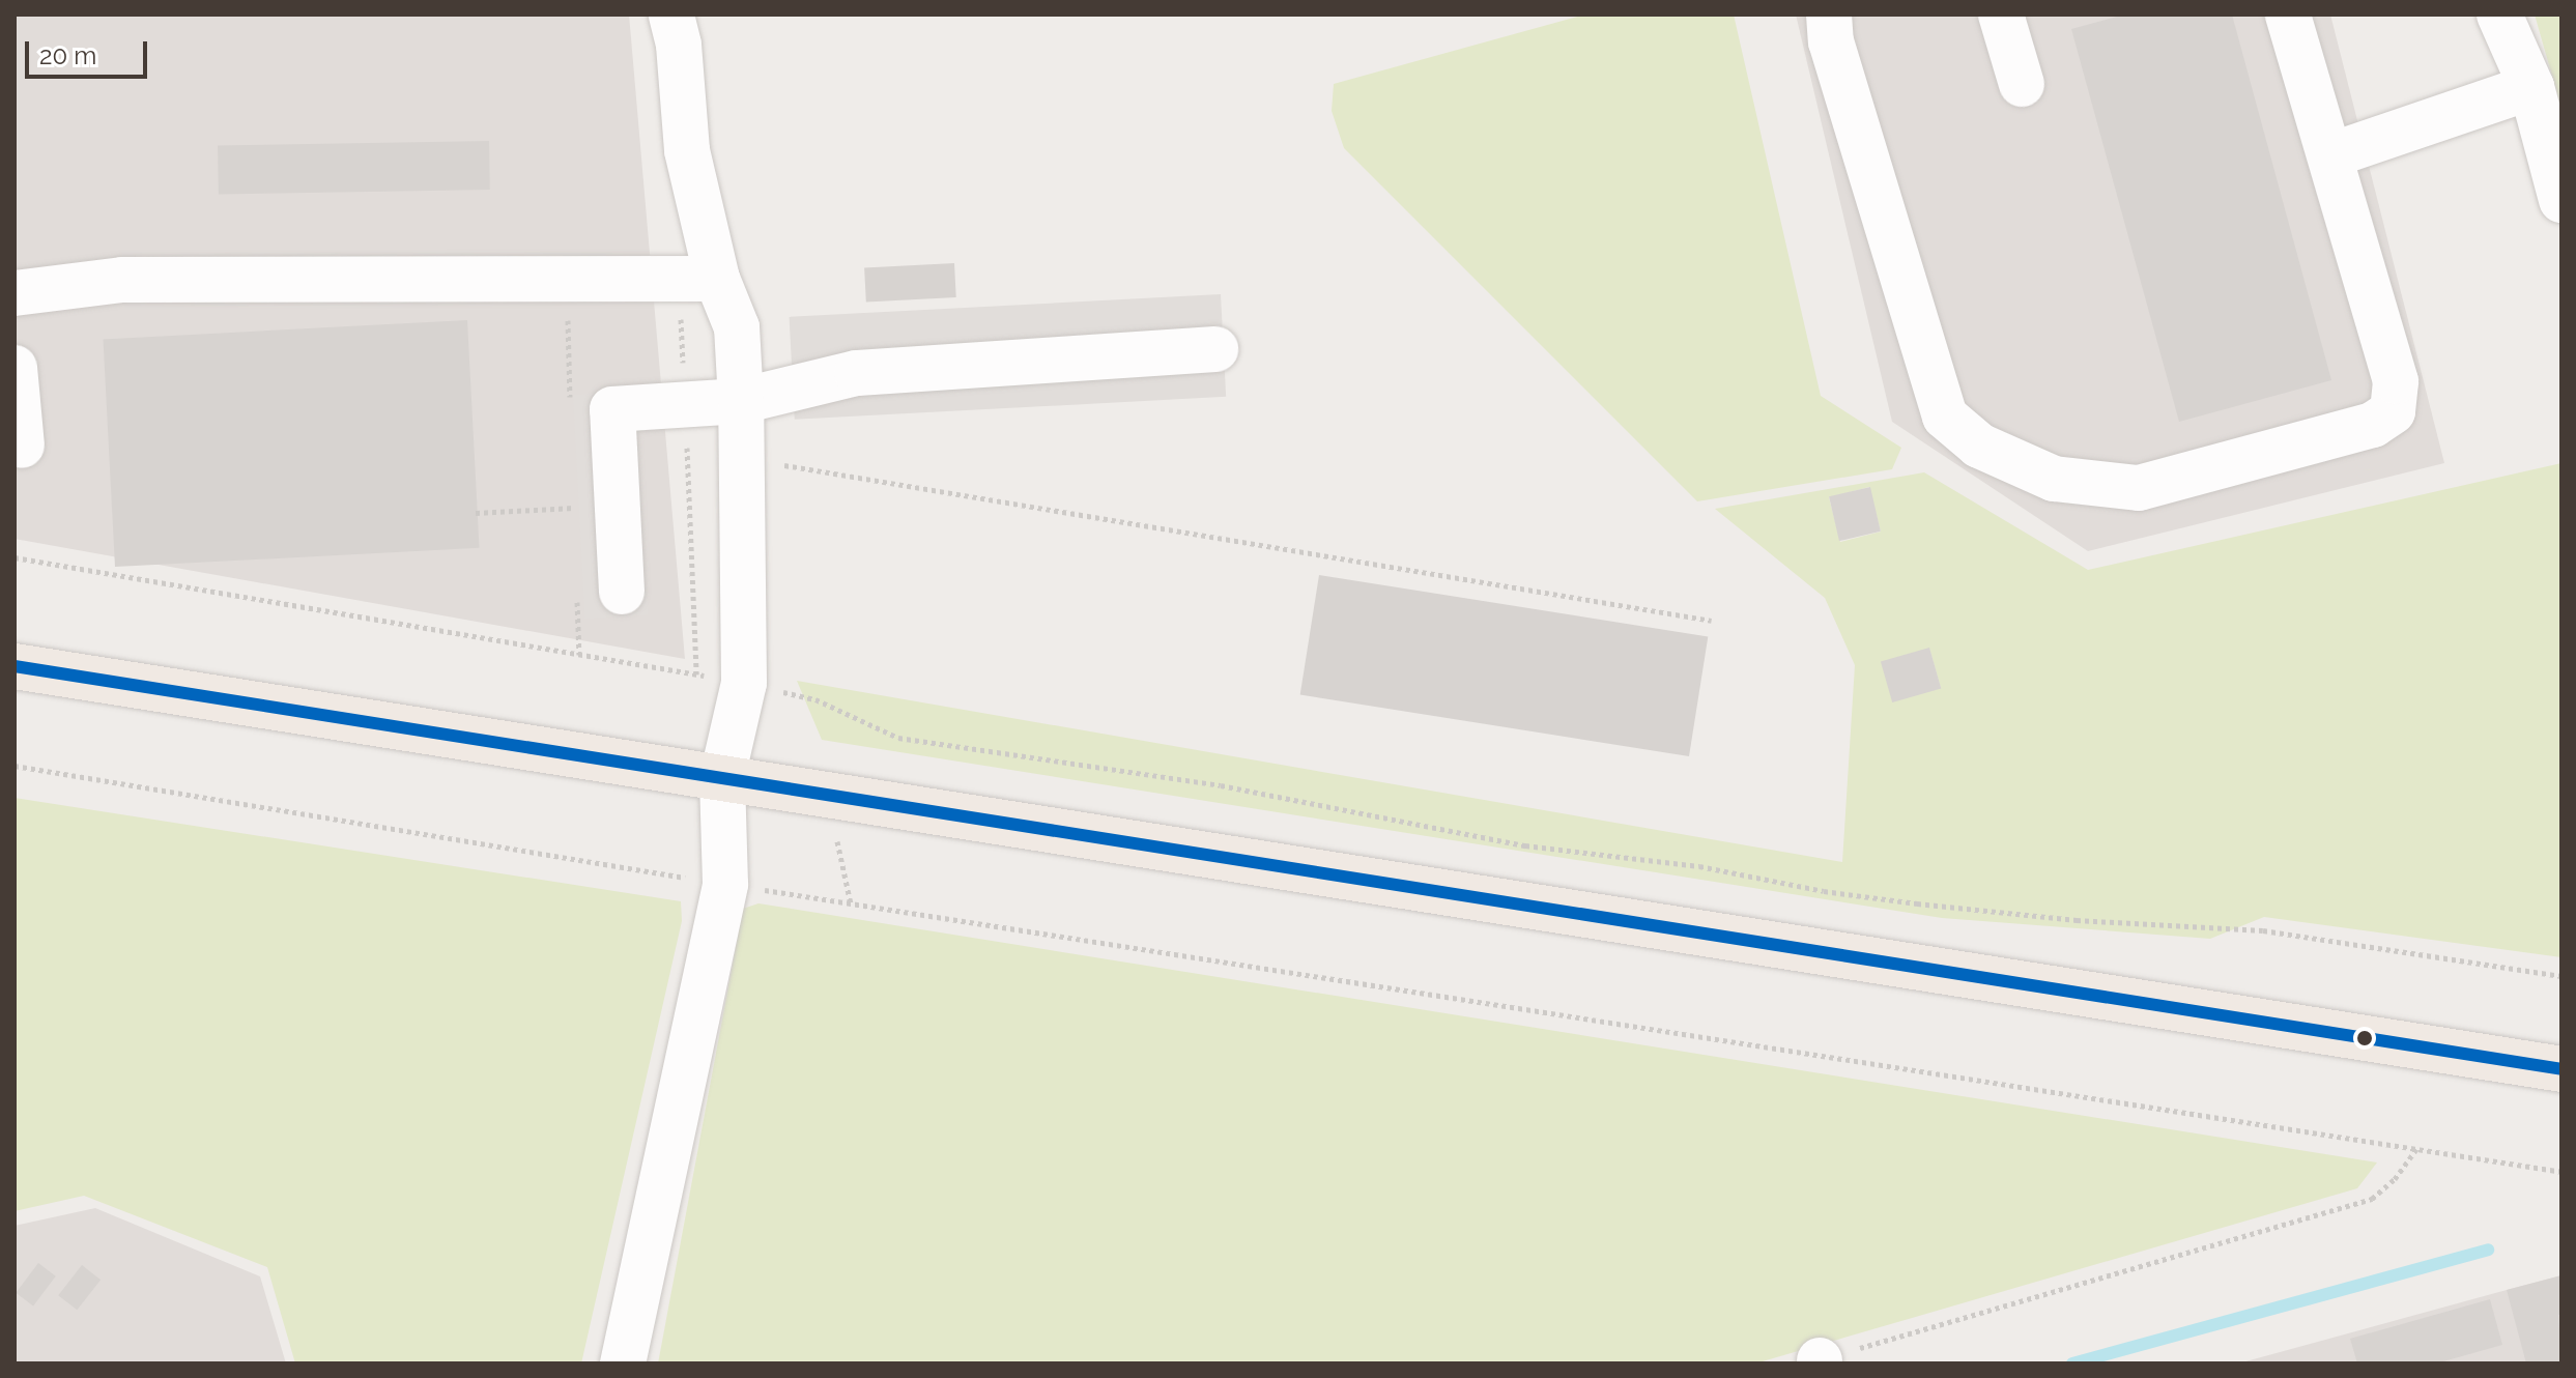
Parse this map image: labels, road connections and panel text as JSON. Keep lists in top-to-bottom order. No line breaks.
{"scale_bar":"20 m"}
